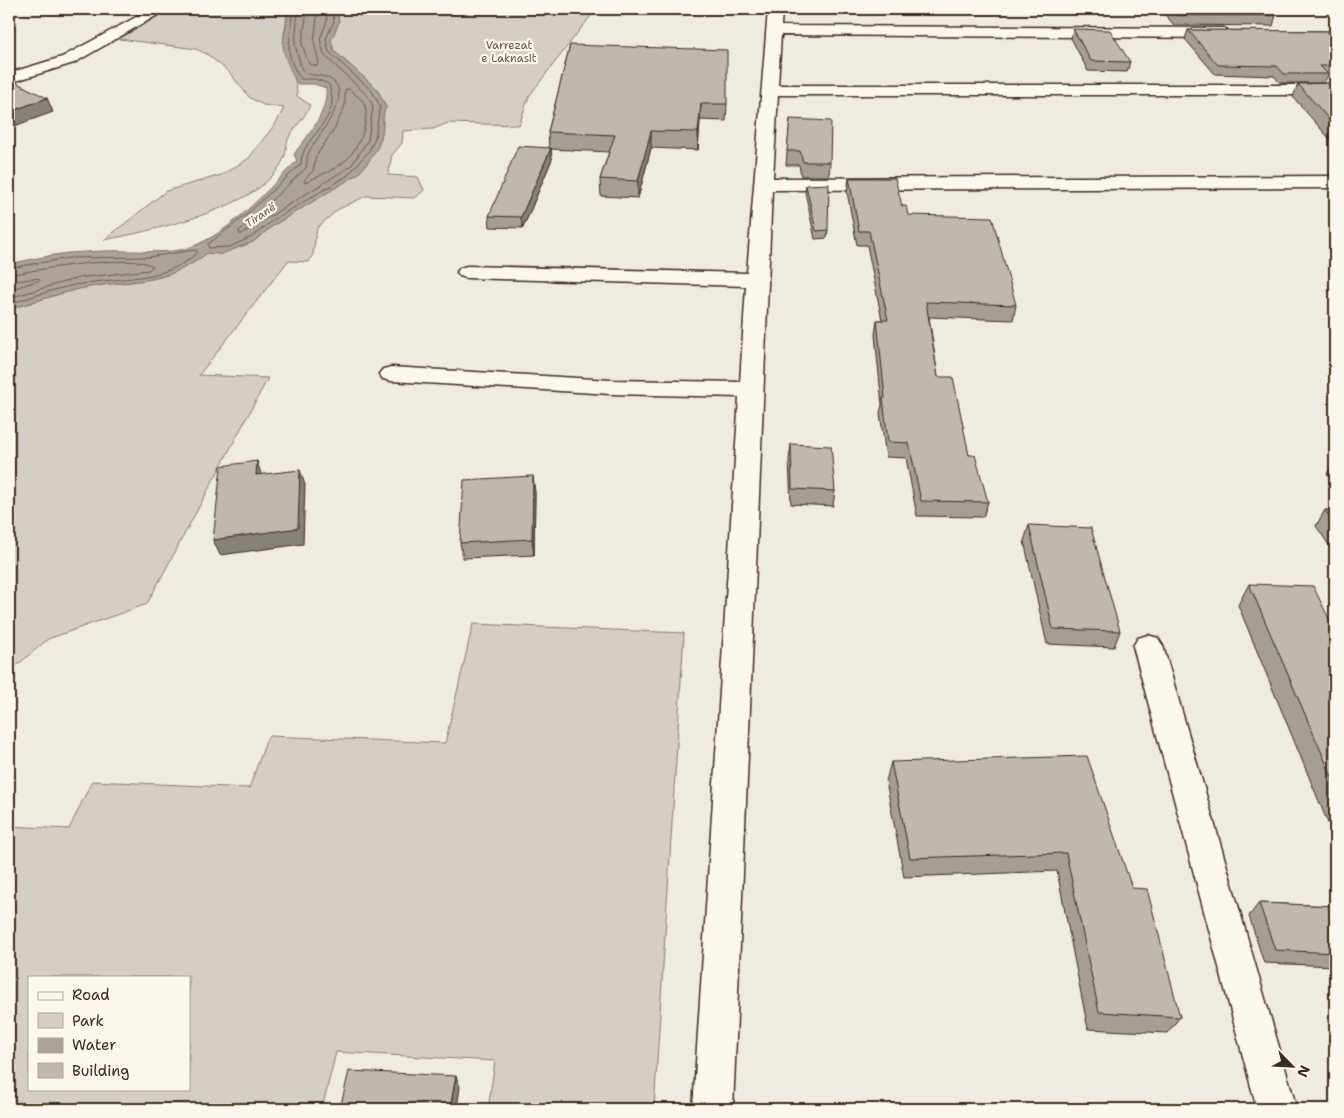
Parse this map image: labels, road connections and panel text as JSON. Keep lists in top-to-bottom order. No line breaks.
{"water":["Tiranë"],"parks":["Varrezat e Laknasit"],"legend":["Road","Park","Water","Building"],"north":"bottom right"}
